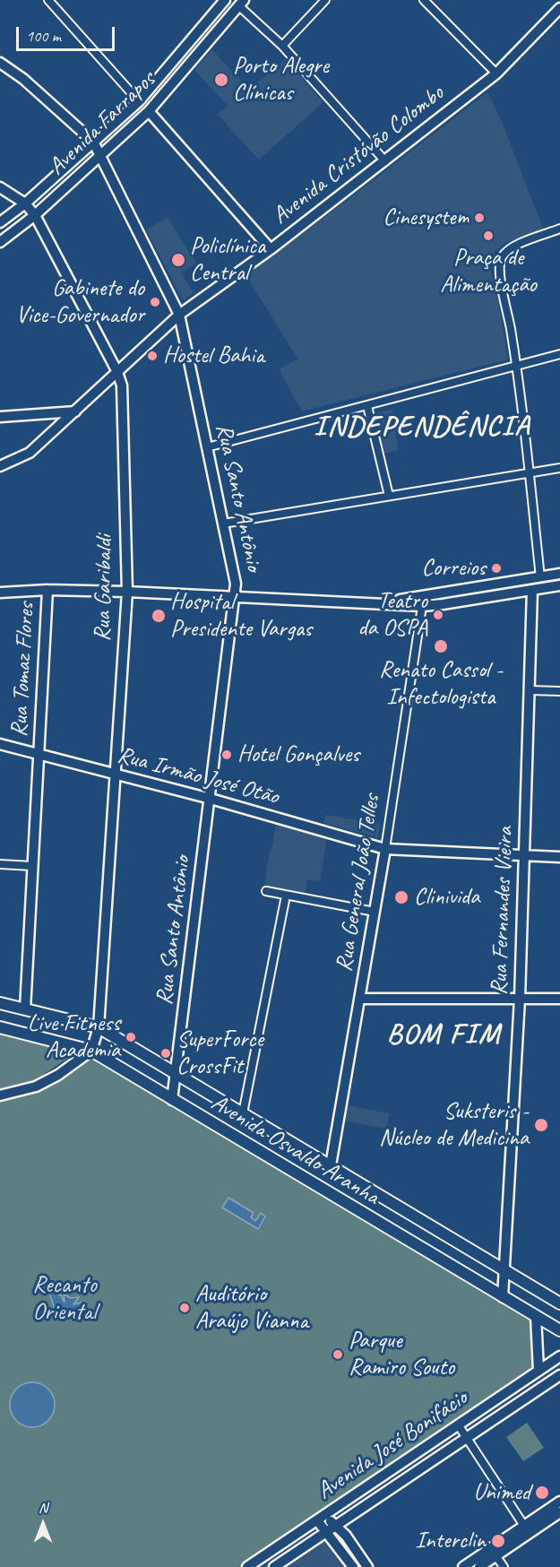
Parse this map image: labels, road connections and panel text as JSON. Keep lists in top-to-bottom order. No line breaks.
{"streets":{"main road":["Avenida Osvaldo Aranha"],"street":["Avenida Farrapos","Avenida Cristóvão Colombo","Rua Santo Antônio","Rua Garibaldi","Rua Tomaz Flores","Rua Irmão José Otão","Rua General João Telles","Rua Fernandes Vieira","Avenida José Bonifácio"]},"crossings":[["Avenida Farrapos","Rua Santo Antônio"],["Avenida Farrapos","Rua Garibaldi"],["Avenida Cristóvão Colombo","Rua Santo Antônio"],["Avenida Cristóvão Colombo","Rua Garibaldi"],["Rua Santo Antônio","Rua Irmão José Otão"],["Rua Santo Antônio","Avenida Osvaldo Aranha"],["Rua Garibaldi","Rua Irmão José Otão"],["Rua Garibaldi","Avenida Osvaldo Aranha"],["Rua Tomaz Flores","Rua Irmão José Otão"],["Rua Tomaz Flores","Avenida Osvaldo Aranha"],["Rua Irmão José Otão","Rua General João Telles"],["Rua Irmão José Otão","Rua Fernandes Vieira"],["Rua General João Telles","Avenida Osvaldo Aranha"],["Rua Fernandes Vieira","Avenida Osvaldo Aranha"]],"districts":["INDEPENDÊNCIA","BOM FIM"],"parks":["Recanto Oriental"],"places":["Porto Alegre Clínicas","Cinesystem","Praça de Alimentação","Policlínica Central","Gabinete do Vice-Governador","Hostel Bahia","Correios","Teatro da OSPA","Hospital Presidente Vargas","Renato Cassol - Infectologista","Hotel Gonçalves","Clinivida","Live Fitness Academia","SuperForce CrossFit","Suksteris - Núcleo de Medicina","Auditório Araújo Vianna","Parque Ramiro Souto","Unimed","Interclin"],"scale_bar":"100 m","north":"top"}
